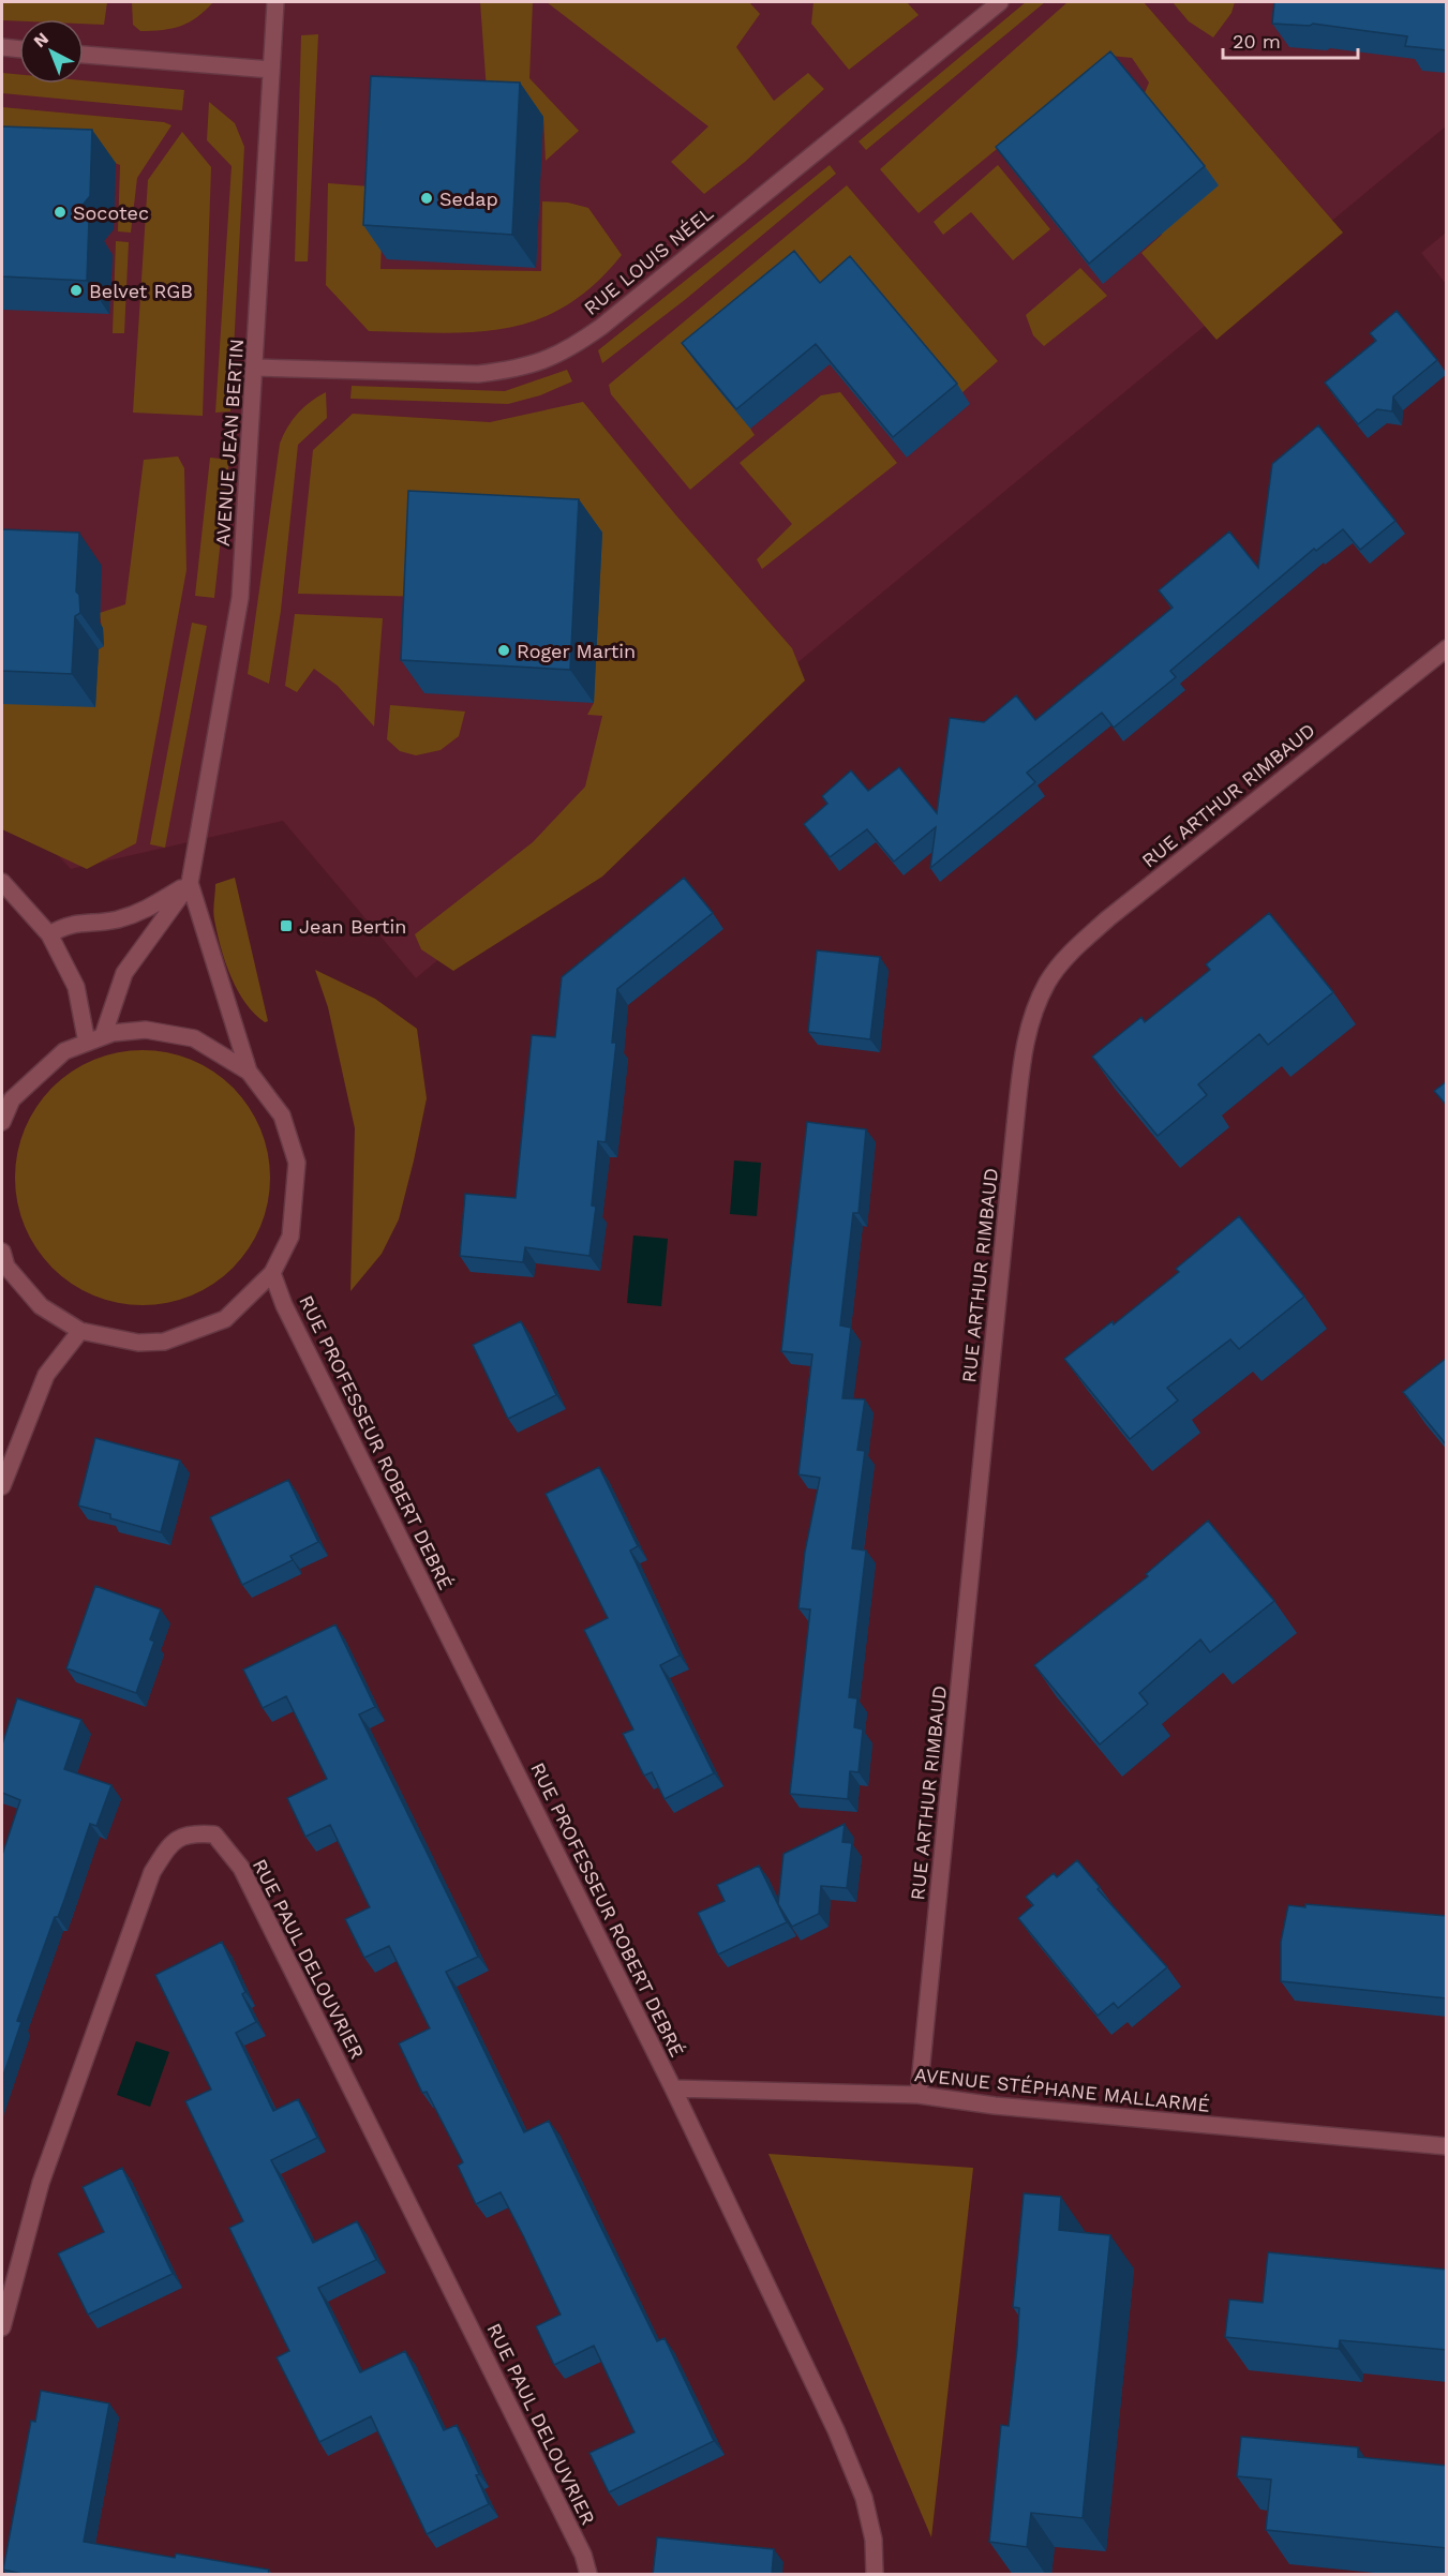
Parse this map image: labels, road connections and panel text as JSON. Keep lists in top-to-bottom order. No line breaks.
{"streets":{"street":["RUE LOUIS NÉEL","AVENUE JEAN BERTIN","RUE ARTHUR RIMBAUD","RUE PROFESSEUR ROBERT DEBRÉ","RUE PAUL DELOUVRIER","AVENUE STÉPHANE MALLARMÉ"]},"crossings":[["RUE LOUIS NÉEL","AVENUE JEAN BERTIN"],["RUE ARTHUR RIMBAUD","AVENUE STÉPHANE MALLARMÉ"],["RUE PROFESSEUR ROBERT DEBRÉ","AVENUE STÉPHANE MALLARMÉ"]],"places":{"other":["Sedap","Socotec","Belvet RGB","Roger Martin"],"transit":["Jean Bertin"]},"scale_bar":"20 m","north":"top left"}
